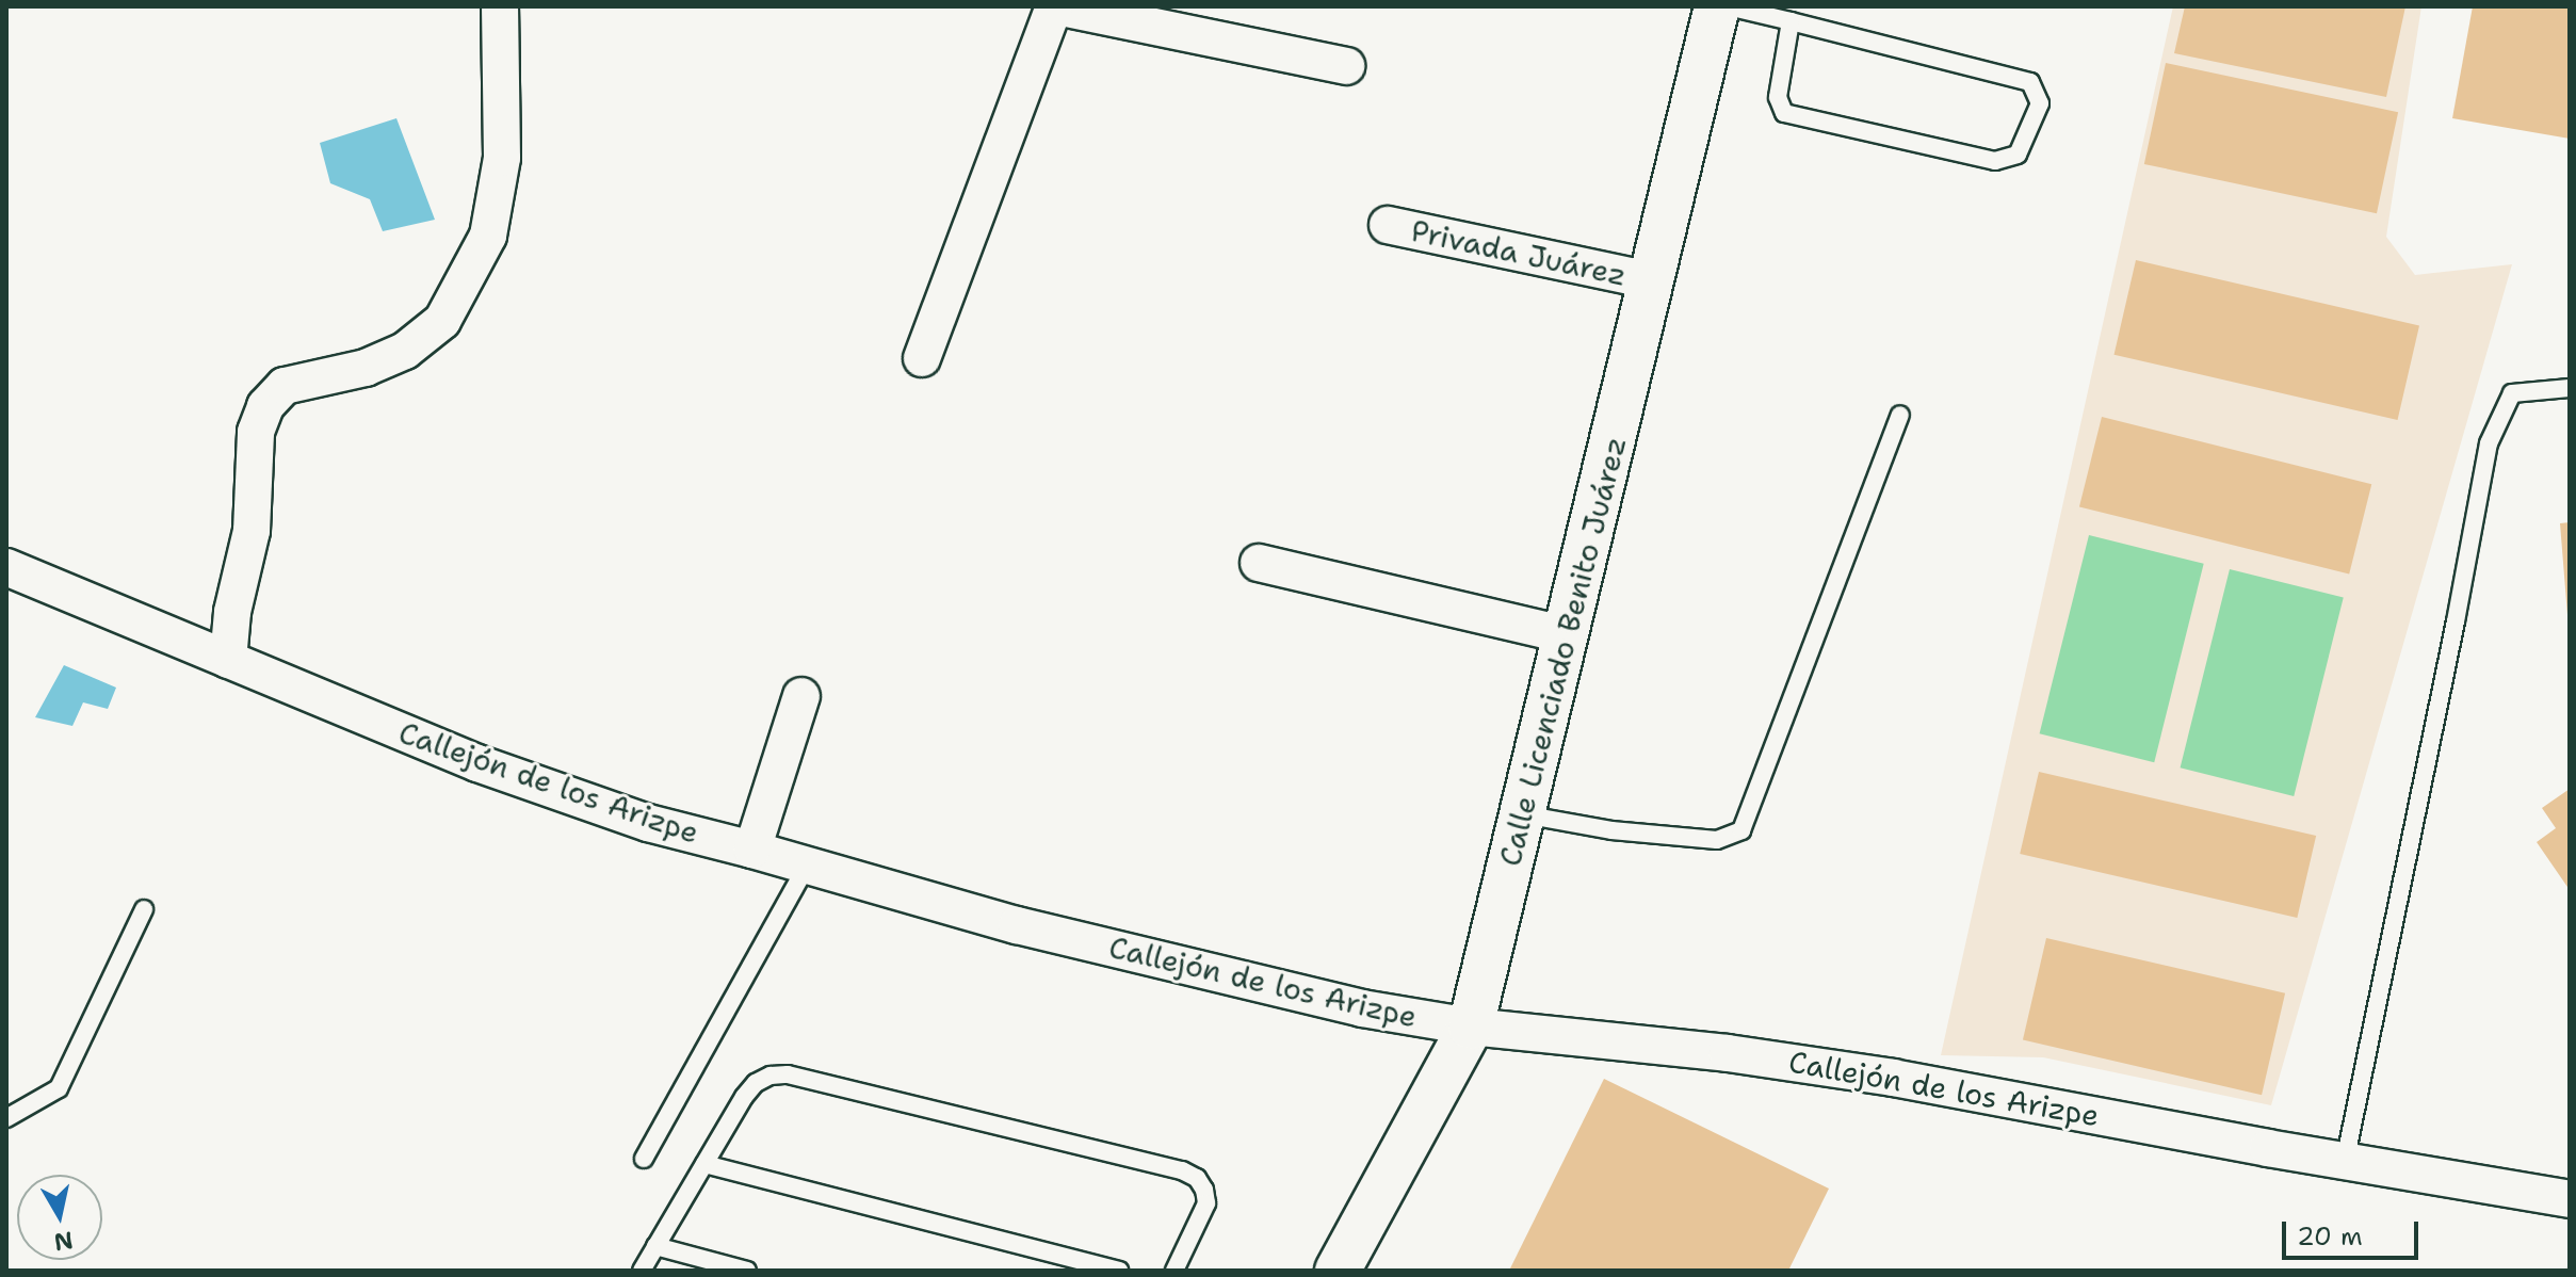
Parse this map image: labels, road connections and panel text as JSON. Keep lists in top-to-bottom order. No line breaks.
{"streets":{"street":["Privada Juárez","Calle Licenciado Benito Juárez","Callejón de los Arizpe"]},"crossings":[["Privada Juárez","Calle Licenciado Benito Juárez"],["Calle Licenciado Benito Juárez","Callejón de los Arizpe"]],"scale_bar":"20 m","north":"bottom"}
